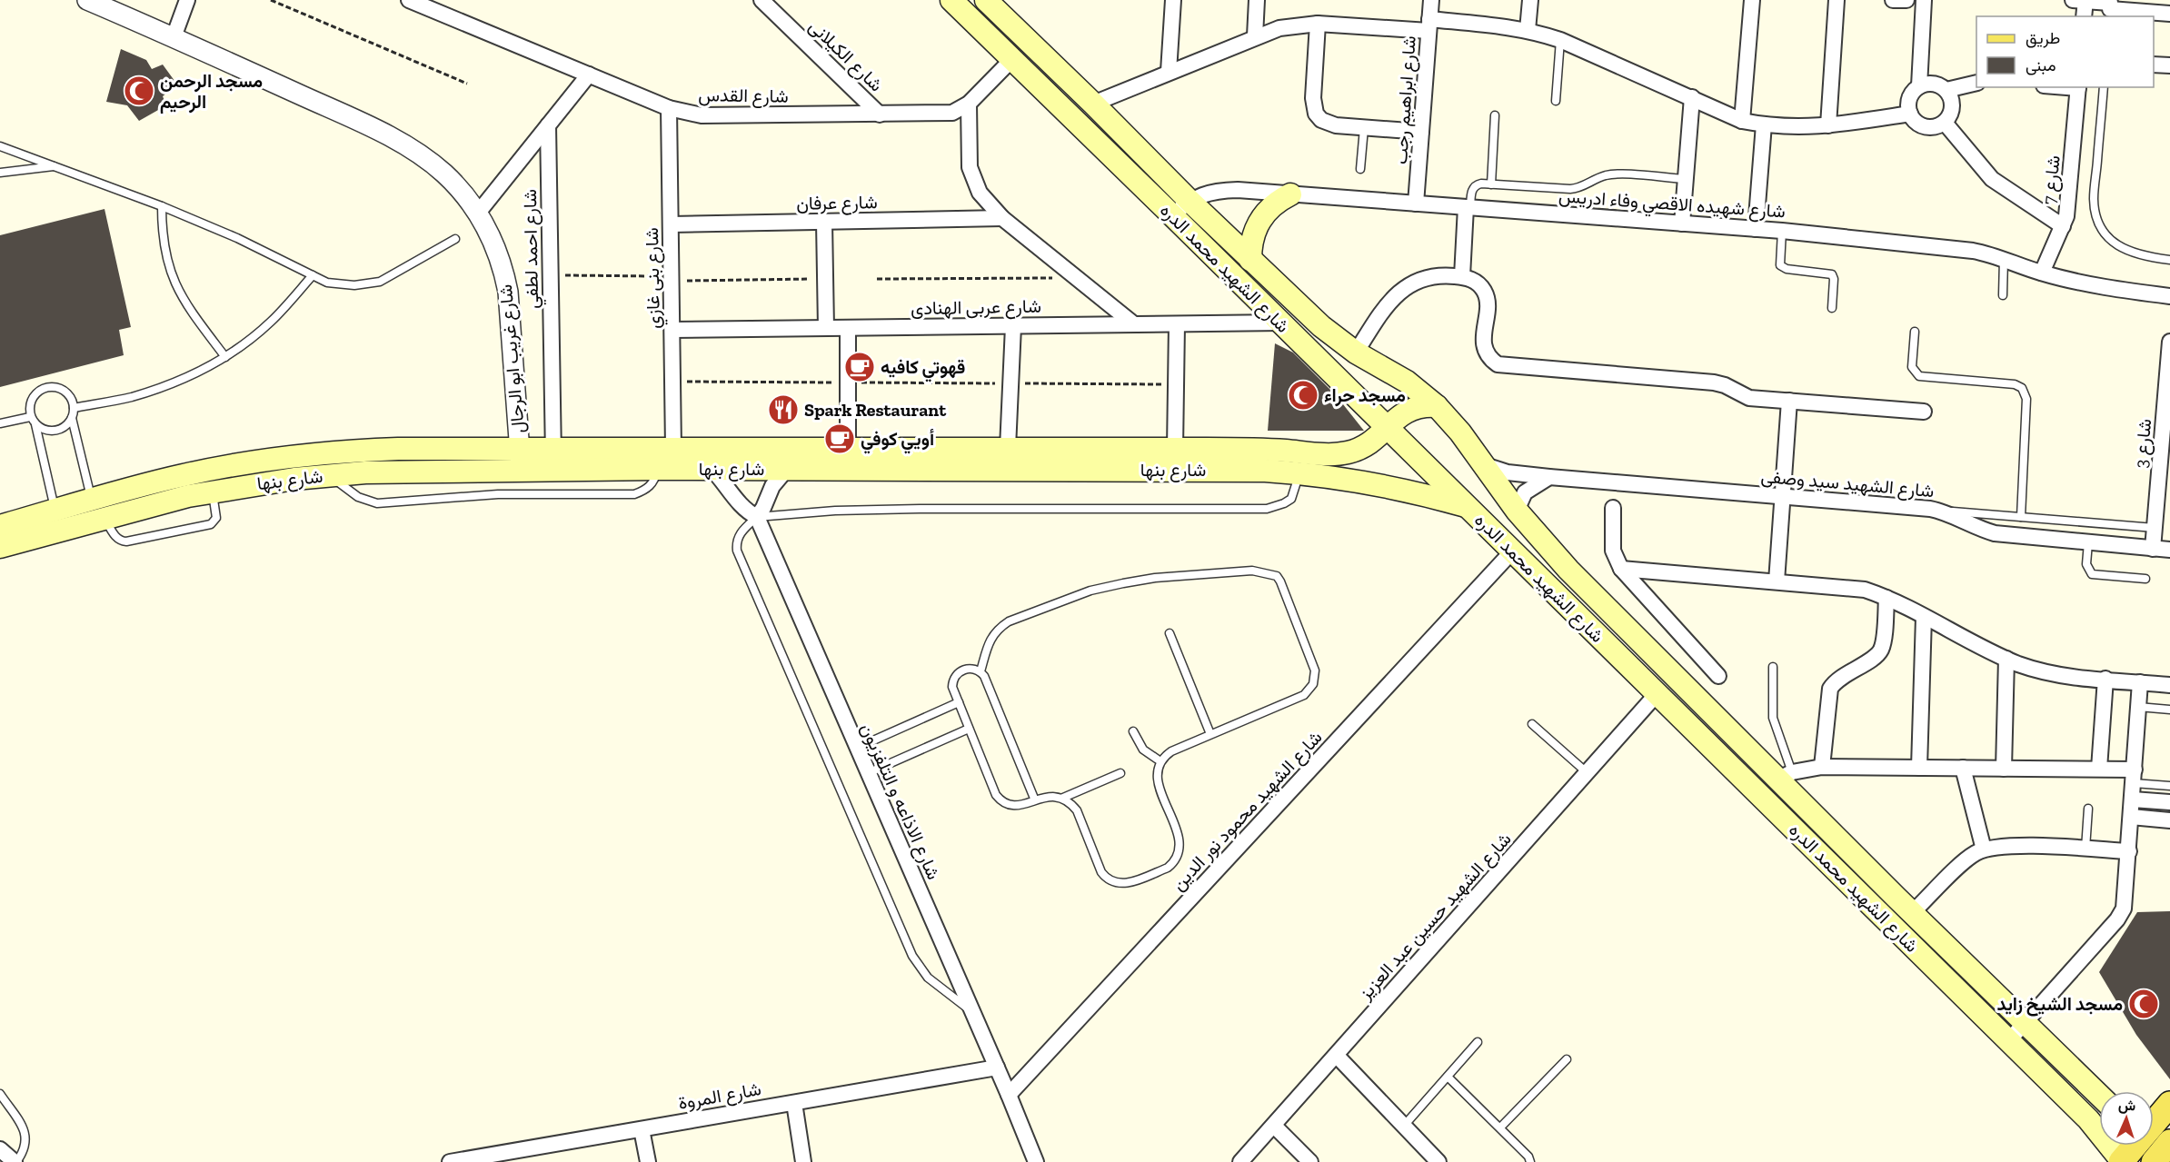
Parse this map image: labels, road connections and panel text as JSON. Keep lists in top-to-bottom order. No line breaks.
{"streets":{"main road":["شارع الشهيد محمد الدره","شارع بنها"],"street":["شارع الكيلانى","شارع القدس","شارع ابراهيم رجب","شارع 7","شارع عرفان","شارع شهيده الاقصي وفاء ادريس","شارع احمد لطفي","شارع بنى غازي","شارع عربى الهنادى","شارع غريب ابو الرجال","شارع 3","شارع الشهيد سيد وصفى","شارع الاذاعه و التلفزيون","شارع الشهيد محمود نور الدين","شارع الشهيد حسين عبد العزيز","شارع المروة"]},"crossings":[["شارع الكيلانى","شارع القدس"],["شارع القدس","شارع الشهيد محمد الدره"],["شارع القدس","شارع بنى غازي"],["شارع ابراهيم رجب","شارع شهيده الاقصي وفاء ادريس"],["شارع 7","شارع شهيده الاقصي وفاء ادريس"],["شارع عرفان","شارع بنى غازي"],["شارع شهيده الاقصي وفاء ادريس","شارع الشهيد محمد الدره"],["شارع احمد لطفي","شارع بنها"],["شارع الشهيد محمد الدره","شارع عربى الهنادى"],["شارع الشهيد محمد الدره","شارع بنها"],["شارع الشهيد محمد الدره","شارع الشهيد سيد وصفى"],["شارع الشهيد محمد الدره","شارع الشهيد محمود نور الدين"],["شارع الشهيد محمد الدره","شارع الشهيد حسين عبد العزيز"],["شارع بنى غازي","شارع عربى الهنادى"],["شارع بنى غازي","شارع بنها"],["شارع غريب ابو الرجال","شارع بنها"],["شارع 3","شارع الشهيد سيد وصفى"],["شارع بنها","شارع الاذاعه و التلفزيون"],["شارع الاذاعه و التلفزيون","شارع الشهيد محمود نور الدين"],["شارع الاذاعه و التلفزيون","شارع المروة"]],"places":{"mosque":["مسجد الرحمن الرحيم","مسجد حراء","مسجد الشيخ زايد"],"cafe":["قهوتي كافيه","أويي كوفي"],"restaurant":["Spark Restaurant"]},"legend":["طريق","مبنى"],"north":"top"}
